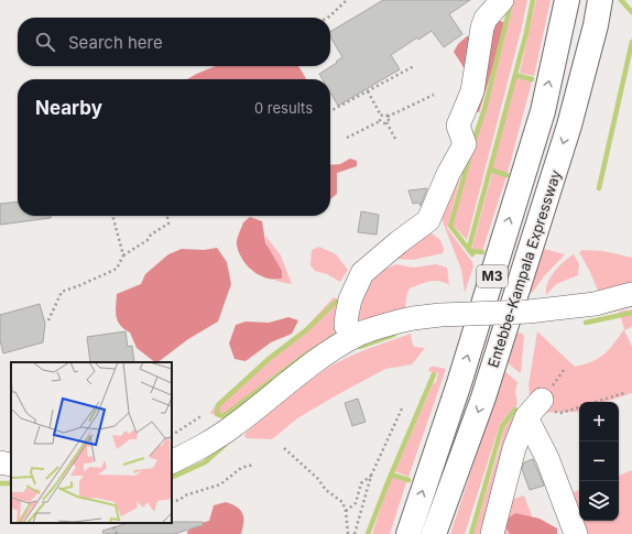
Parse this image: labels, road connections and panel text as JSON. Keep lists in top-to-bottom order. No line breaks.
{"streets":{"highway":["Entebbe-Kampala Expressway","M3"]},"page":{"search":"Search here","heading":["Nearby","0 results"],"map_buttons":["+","−"]}}
